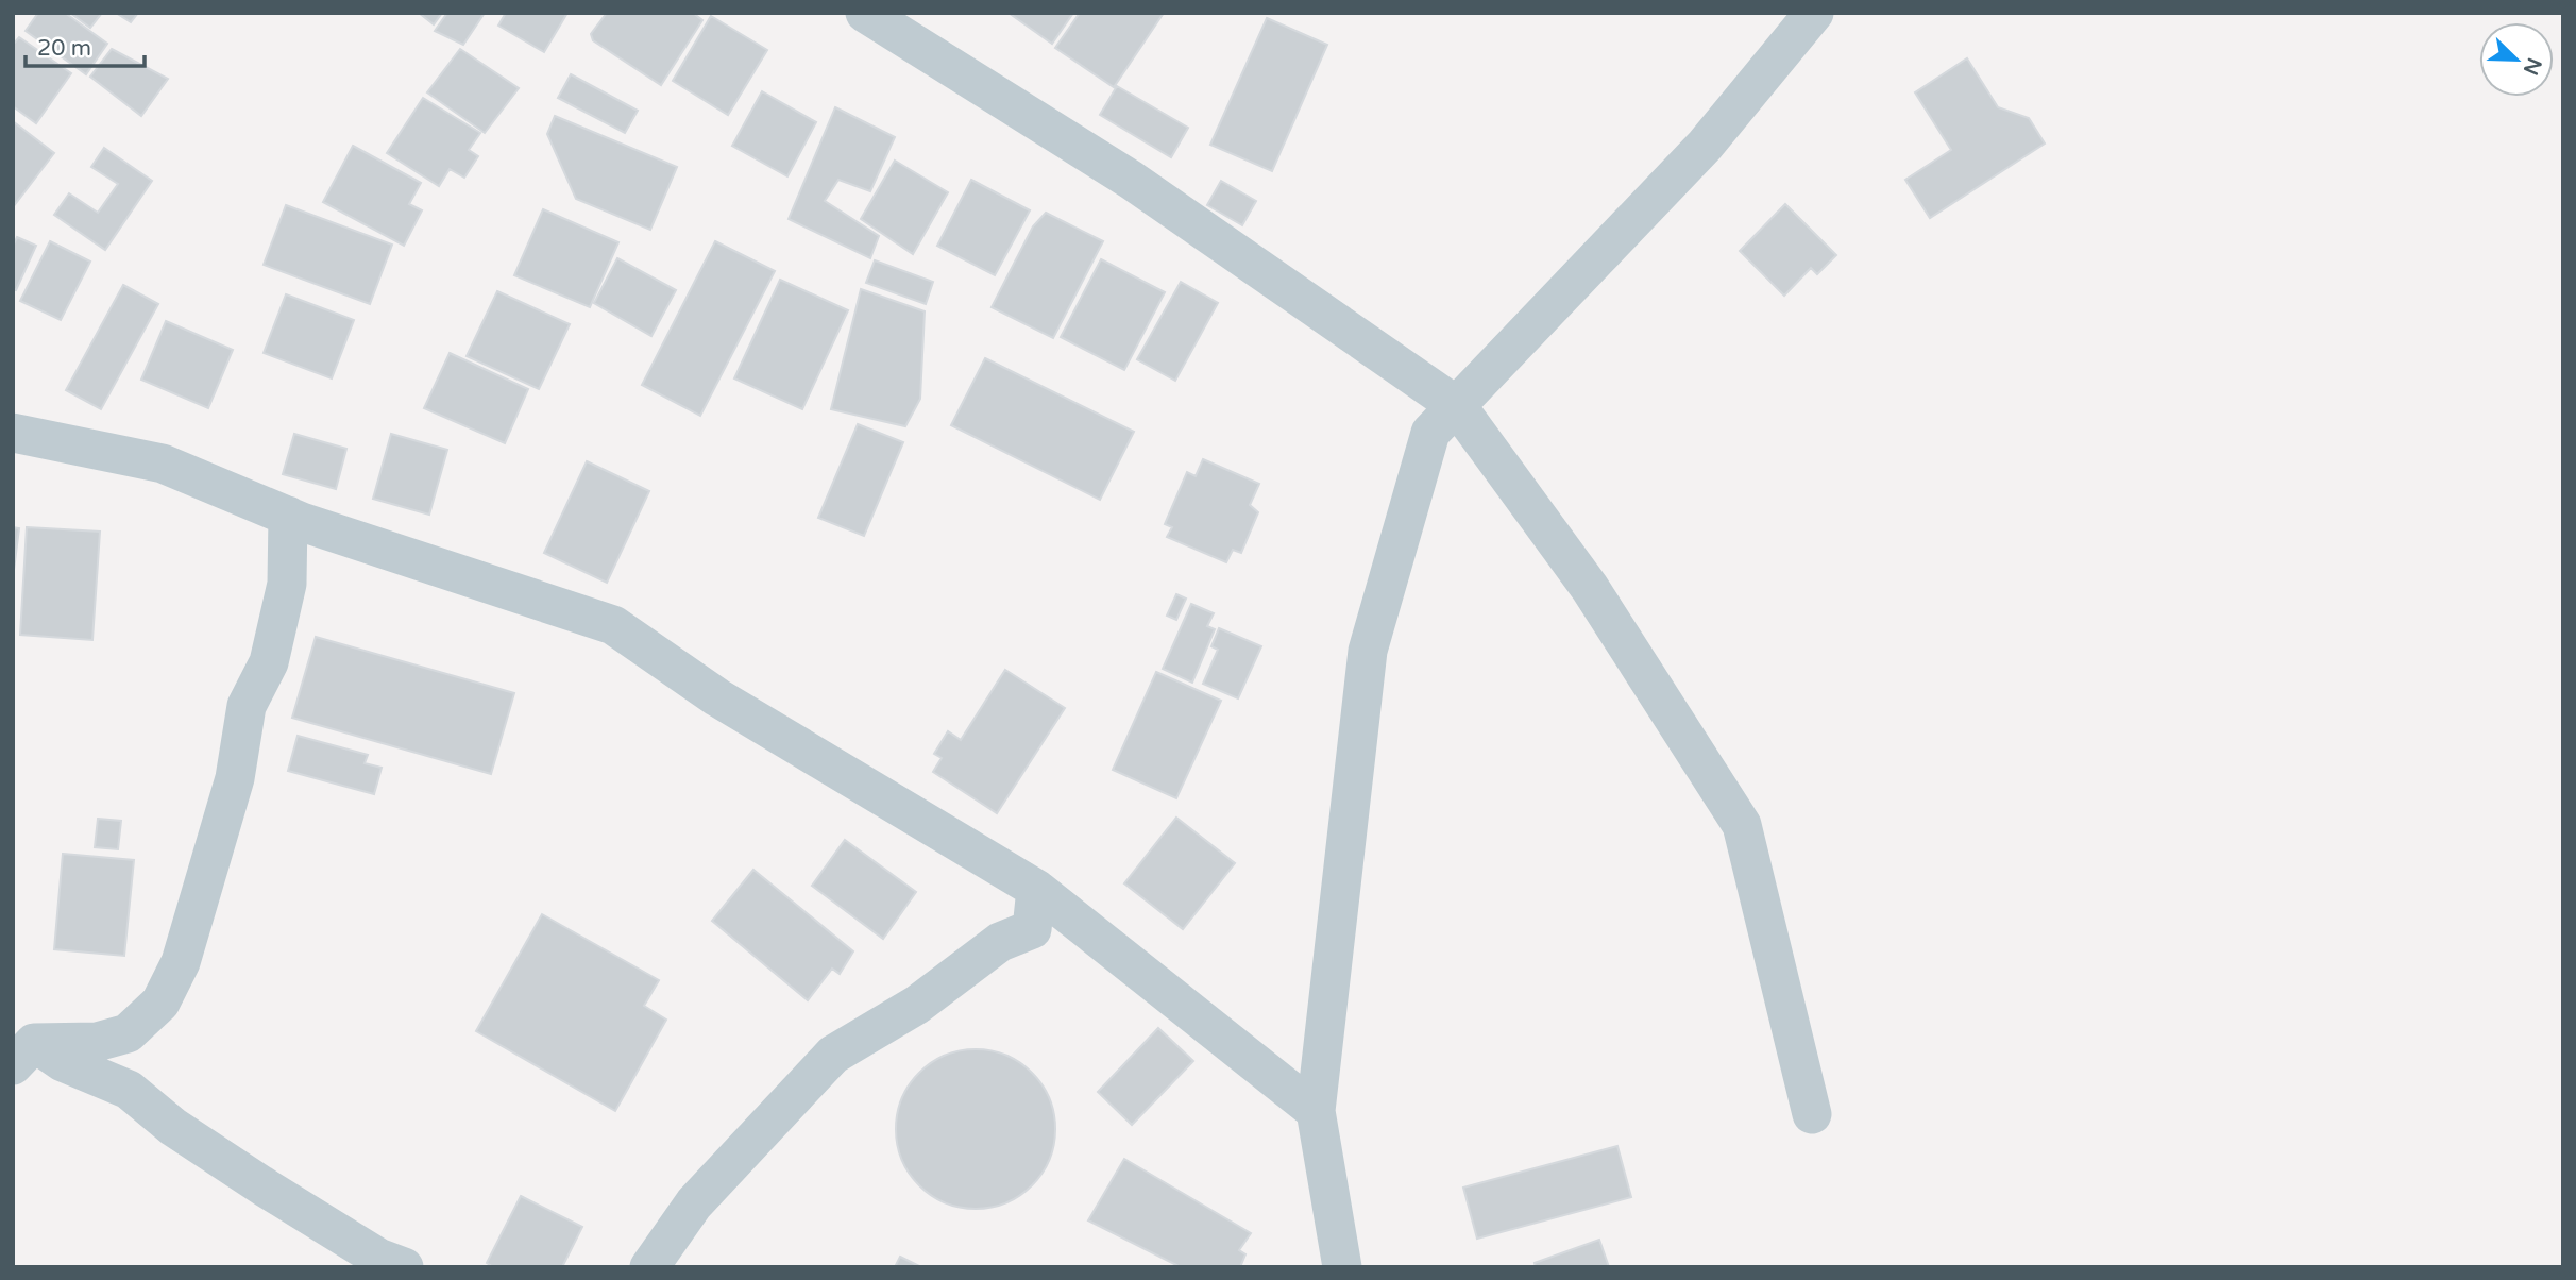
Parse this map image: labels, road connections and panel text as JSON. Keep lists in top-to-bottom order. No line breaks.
{"scale_bar":"20 m","north":"bottom right"}
